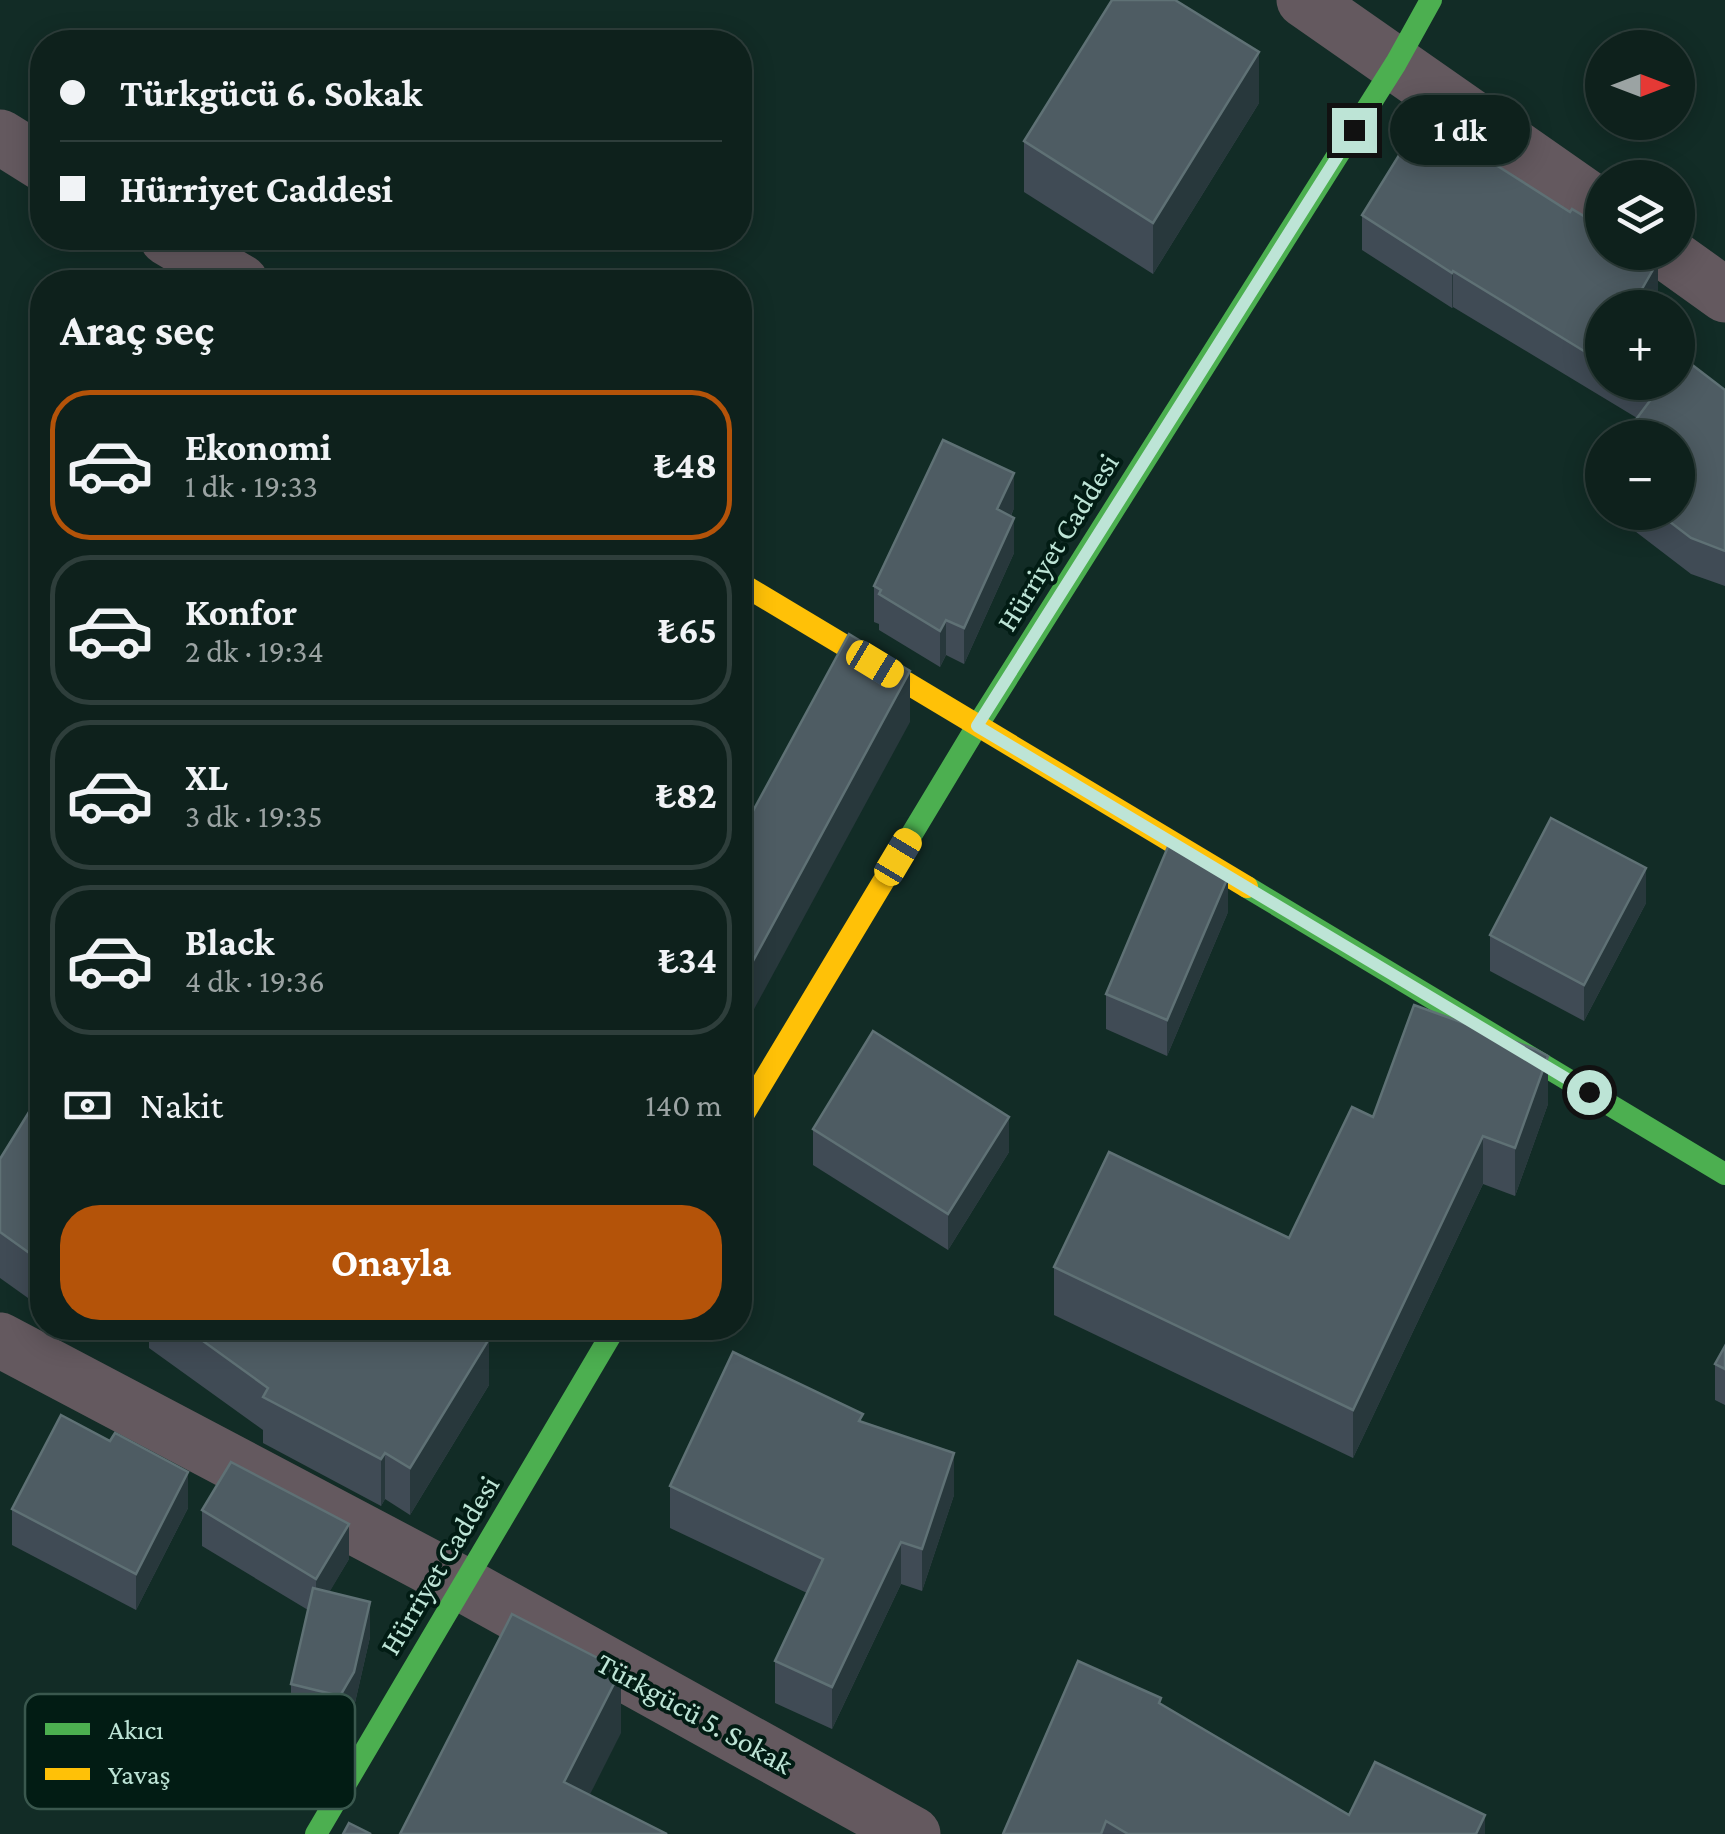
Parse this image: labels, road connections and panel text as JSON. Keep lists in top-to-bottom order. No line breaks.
{"streets":{"street":["Hürriyet Caddesi","Türkgücü 5. Sokak"]},"crossings":[["Hürriyet Caddesi","Türkgücü 5. Sokak"]],"legend":["Akıcı","Yavaş"],"north":"right","page":{"map_buttons":["+","−"],"banner":["Türkgücü 6. Sokak","Hürriyet Caddesi"],"bubble":"1 dk","heading":"Araç seç","list":[{"name":"Ekonomi","note":"1 dk · 19:33","value":"₺48"},{"name":"Konfor","note":"2 dk · 19:34","value":"₺65"},{"name":"XL","note":"3 dk · 19:35","value":"₺82"},{"name":"Black","note":"4 dk · 19:36","value":"₺34"}],"pay":["Nakit","140 m"],"buttons":"Onayla"}}
